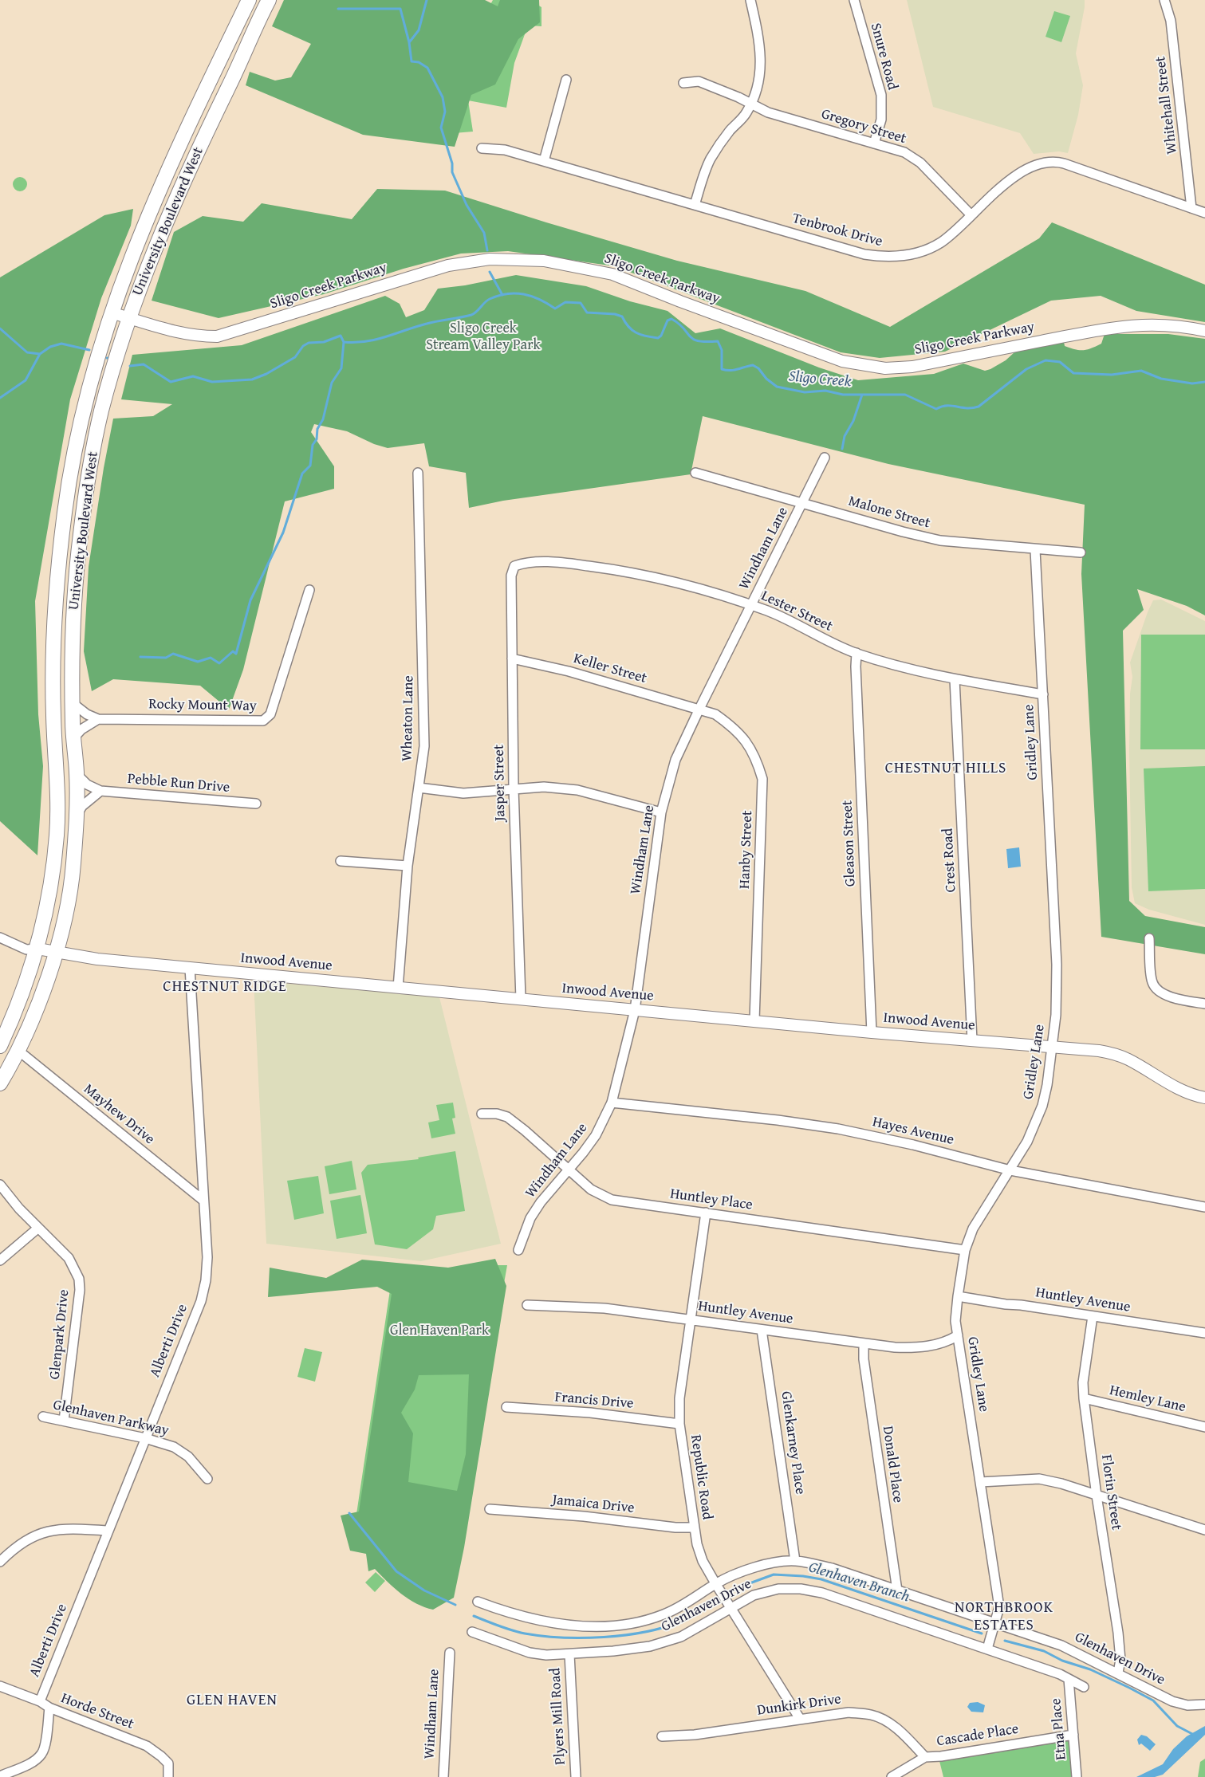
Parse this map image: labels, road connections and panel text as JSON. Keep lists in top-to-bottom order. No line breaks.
{"streets":{"main road":["University Boulevard West"],"street":["Snure Road","Whitehall Street","Gregory Street","Tenbrook Drive","Sligo Creek Parkway","Malone Street","Windham Lane","Lester Street","Keller Street","Rocky Mount Way","Wheaton Lane","Gridley Lane","Jasper Street","Pebble Run Drive","Gleason Street","Hanby Street","Crest Road","Inwood Avenue","Mayhew Drive","Hayes Avenue","Huntley Place","Huntley Avenue","Glenpark Drive","Alberti Drive","Hemley Lane","Francis Drive","Glenhaven Parkway","Glenkarney Place","Donald Place","Republic Road","Florin Street","Jamaica Drive","Glenhaven Drive","Dunkirk Drive","Horde Street","Plyers Mill Road","Etna Place","Cascade Place"]},"crossings":[["Snure Road","Gregory Street"],["Whitehall Street","Tenbrook Drive"],["Gregory Street","Tenbrook Drive"],["University Boulevard West","Sligo Creek Parkway"],["University Boulevard West","Rocky Mount Way"],["University Boulevard West","Pebble Run Drive"],["University Boulevard West","Inwood Avenue"],["University Boulevard West","Mayhew Drive"],["Malone Street","Windham Lane"],["Malone Street","Gridley Lane"],["Windham Lane","Lester Street"],["Windham Lane","Keller Street"],["Windham Lane","Hanby Street"],["Windham Lane","Inwood Avenue"],["Windham Lane","Hayes Avenue"],["Windham Lane","Huntley Place"],["Lester Street","Gridley Lane"],["Lester Street","Jasper Street"],["Lester Street","Gleason Street"],["Lester Street","Crest Road"],["Keller Street","Jasper Street"],["Keller Street","Hanby Street"],["Wheaton Lane","Inwood Avenue"],["Gridley Lane","Inwood Avenue"],["Gridley Lane","Hayes Avenue"],["Gridley Lane","Huntley Place"],["Gridley Lane","Huntley Avenue"],["Gridley Lane","Glenhaven Drive"],["Jasper Street","Inwood Avenue"],["Gleason Street","Inwood Avenue"],["Hanby Street","Inwood Avenue"],["Crest Road","Inwood Avenue"],["Inwood Avenue","Alberti Drive"],["Mayhew Drive","Alberti Drive"],["Huntley Place","Republic Road"],["Huntley Avenue","Glenkarney Place"],["Huntley Avenue","Donald Place"],["Huntley Avenue","Republic Road"],["Huntley Avenue","Florin Street"],["Glenpark Drive","Glenhaven Parkway"],["Alberti Drive","Glenhaven Parkway"],["Alberti Drive","Horde Street"],["Hemley Lane","Florin Street"],["Francis Drive","Republic Road"],["Glenkarney Place","Glenhaven Drive"],["Donald Place","Glenhaven Drive"],["Republic Road","Jamaica Drive"],["Republic Road","Glenhaven Drive"],["Republic Road","Dunkirk Drive"],["Florin Street","Glenhaven Drive"],["Glenhaven Drive","Plyers Mill Road"],["Glenhaven Drive","Etna Place"],["Dunkirk Drive","Cascade Place"],["Etna Place","Cascade Place"]],"districts":["CHESTNUT HILLS","CHESTNUT RIDGE","NORTHBROOK ESTATES","GLEN HAVEN"],"water":["Sligo Creek","Glenhaven Branch"],"parks":["Sligo Creek Stream Valley Park","Glen Haven Park"]}
